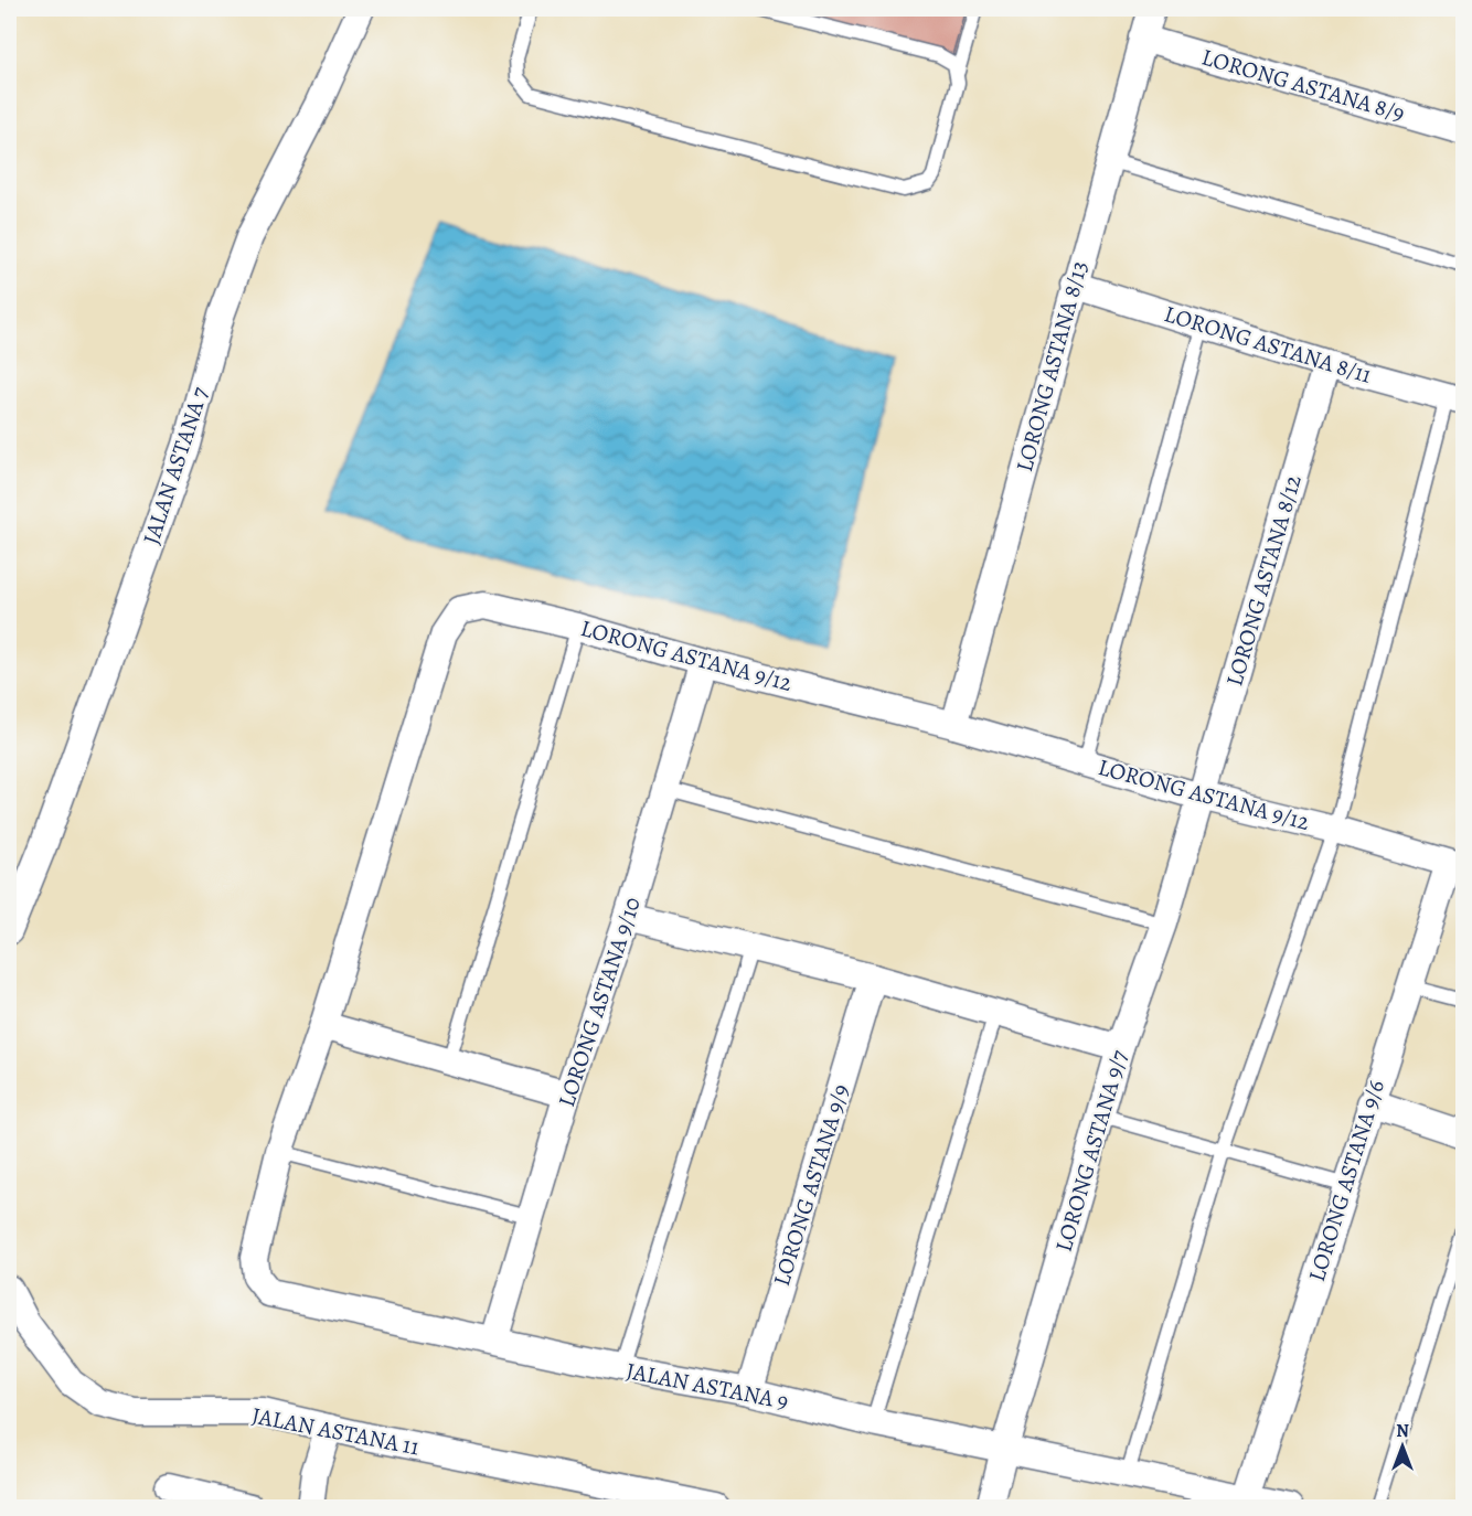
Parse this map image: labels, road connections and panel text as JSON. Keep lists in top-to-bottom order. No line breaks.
{"streets":{"street":["LORONG ASTANA 8/9","LORONG ASTANA 8/11","LORONG ASTANA 8/13","JALAN ASTANA 7","LORONG ASTANA 8/12","LORONG ASTANA 9/12","LORONG ASTANA 9/10","LORONG ASTANA 9/7","LORONG ASTANA 9/6","LORONG ASTANA 9/9","JALAN ASTANA 9","JALAN ASTANA 11"]},"crossings":[["LORONG ASTANA 8/9","LORONG ASTANA 8/13"],["LORONG ASTANA 8/11","LORONG ASTANA 8/13"],["LORONG ASTANA 8/11","LORONG ASTANA 8/12"],["LORONG ASTANA 8/13","LORONG ASTANA 9/12"],["LORONG ASTANA 8/12","LORONG ASTANA 9/12"],["LORONG ASTANA 8/12","LORONG ASTANA 9/7"],["LORONG ASTANA 9/12","LORONG ASTANA 9/10"],["LORONG ASTANA 9/12","LORONG ASTANA 9/7"],["LORONG ASTANA 9/12","LORONG ASTANA 9/6"],["LORONG ASTANA 9/12","JALAN ASTANA 9"],["LORONG ASTANA 9/10","JALAN ASTANA 9"],["LORONG ASTANA 9/7","JALAN ASTANA 9"],["LORONG ASTANA 9/6","JALAN ASTANA 9"],["LORONG ASTANA 9/9","JALAN ASTANA 9"]],"north":"top"}
